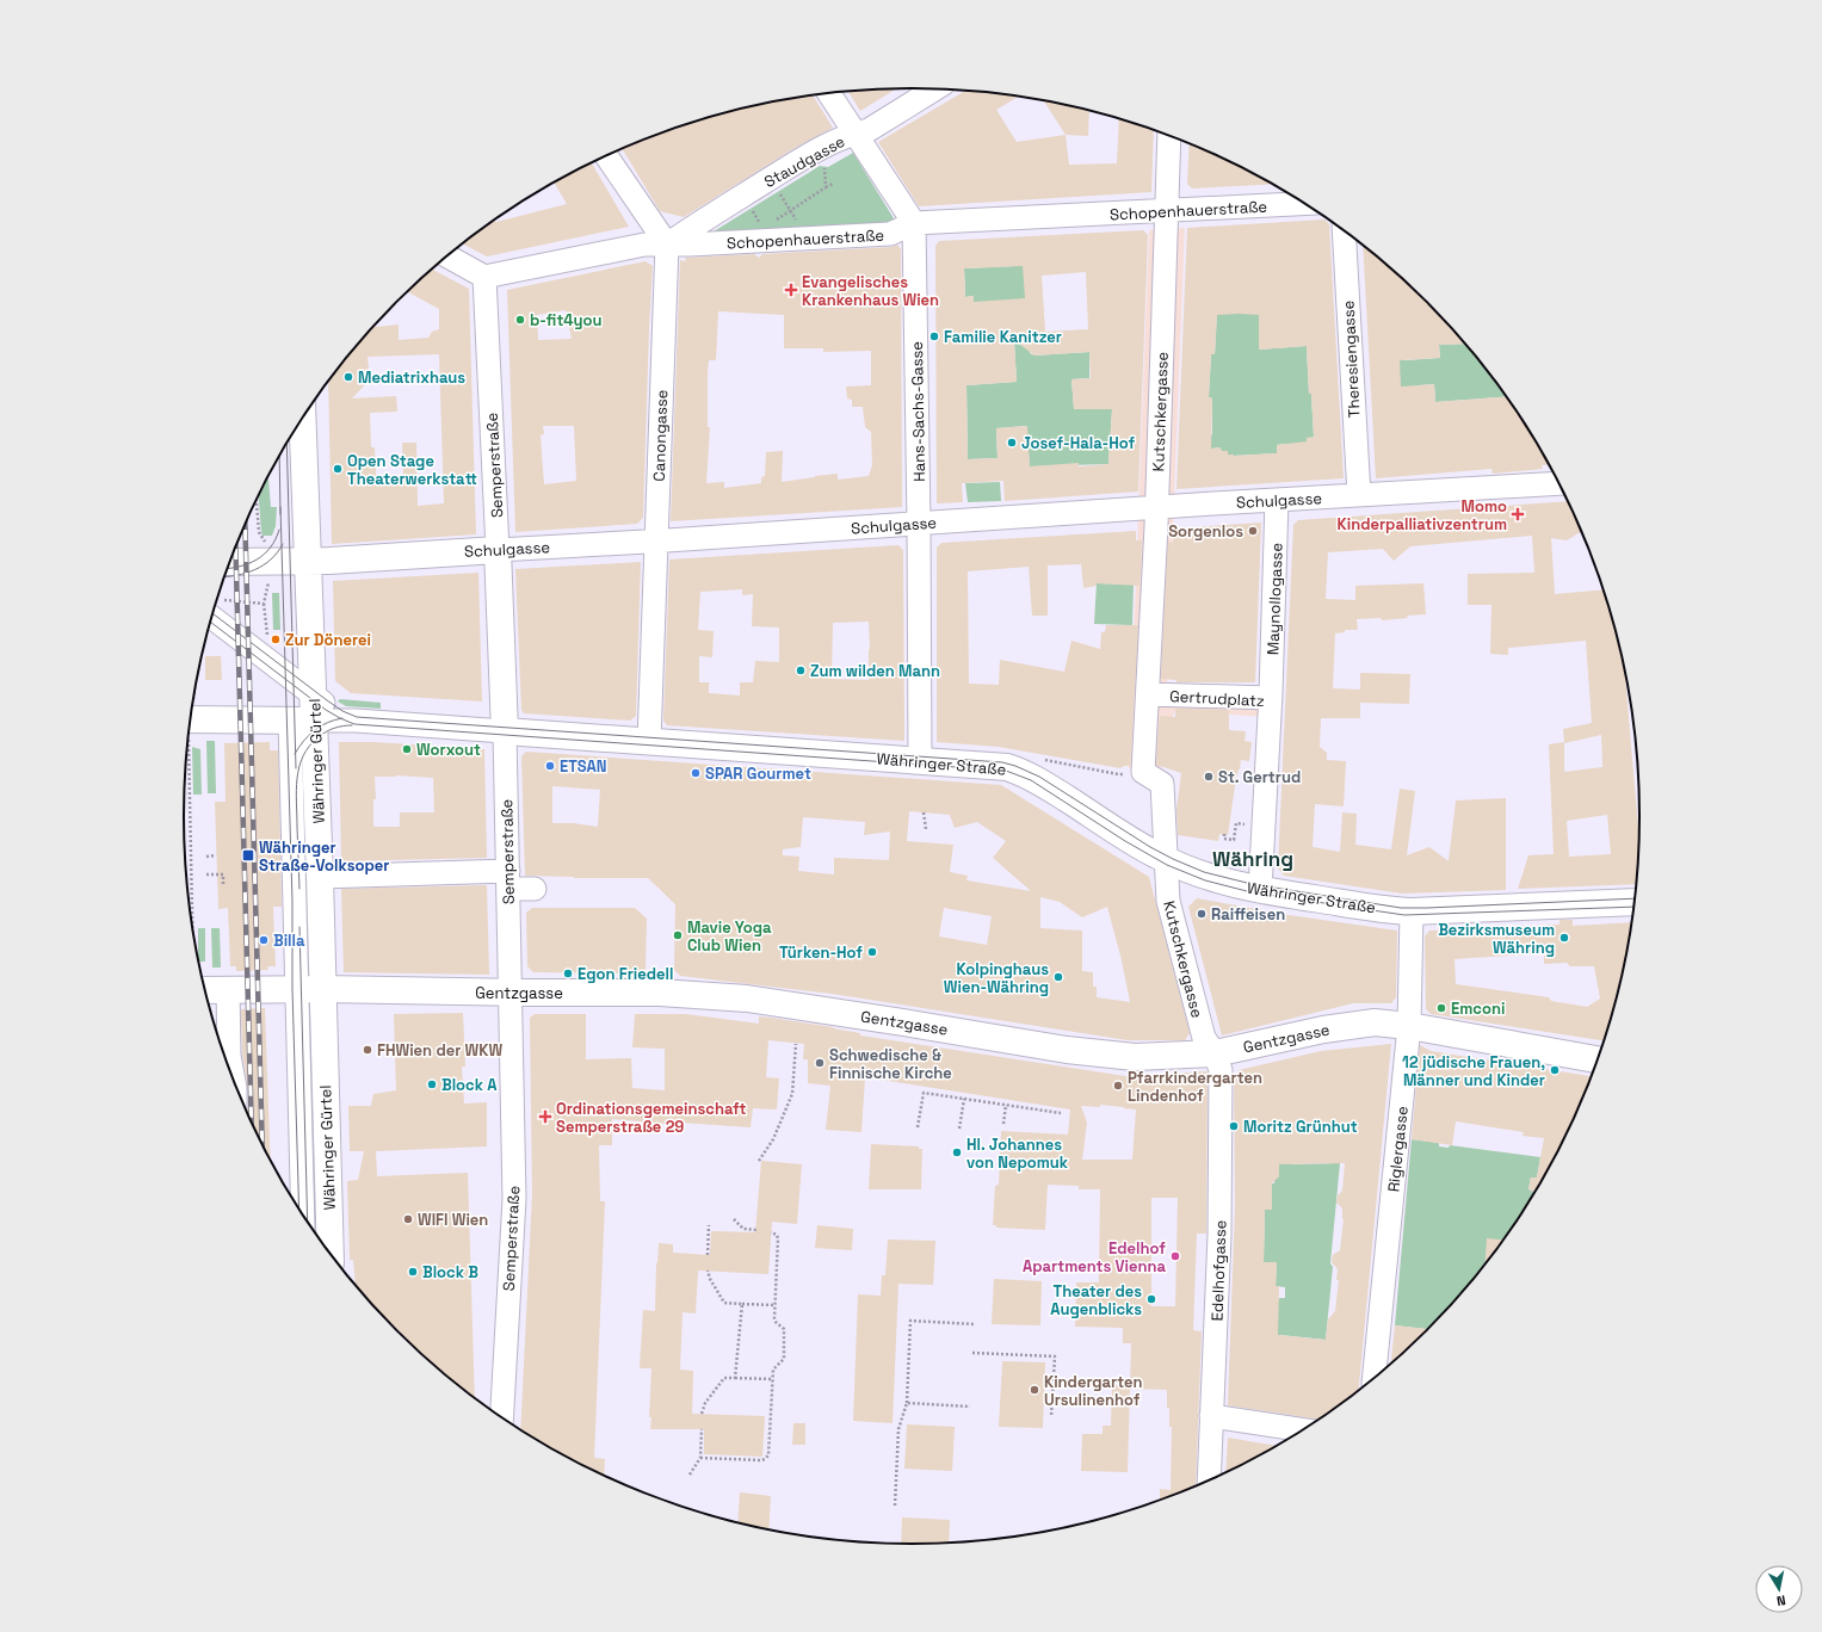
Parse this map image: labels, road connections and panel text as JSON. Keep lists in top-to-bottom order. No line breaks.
{"streets":{"main road":["Semperstraße","Schulgasse","Währinger Gürtel","Währinger Straße","Gentzgasse"],"street":["Staudgasse","Schopenhauerstraße","Theresiengasse","Hans-Sachs-Gasse","Kutschkergasse","Canongasse","Maynollogasse","Gertrudplatz","Riglergasse","Edelhofgasse"]},"crossings":[["Staudgasse","Schopenhauerstraße"],["Staudgasse","Canongasse"],["Schopenhauerstraße","Hans-Sachs-Gasse"],["Schopenhauerstraße","Kutschkergasse"],["Schopenhauerstraße","Canongasse"],["Schopenhauerstraße","Semperstraße"],["Theresiengasse","Schulgasse"],["Hans-Sachs-Gasse","Schulgasse"],["Hans-Sachs-Gasse","Währinger Straße"],["Kutschkergasse","Schulgasse"],["Kutschkergasse","Gertrudplatz"],["Kutschkergasse","Währinger Straße"],["Kutschkergasse","Gentzgasse"],["Kutschkergasse","Edelhofgasse"],["Canongasse","Schulgasse"],["Canongasse","Währinger Straße"],["Semperstraße","Schulgasse"],["Semperstraße","Währinger Straße"],["Semperstraße","Gentzgasse"],["Schulgasse","Maynollogasse"],["Schulgasse","Währinger Gürtel"],["Maynollogasse","Gertrudplatz"],["Gertrudplatz","Währinger Straße"],["Währinger Gürtel","Währinger Straße"],["Währinger Gürtel","Gentzgasse"],["Währinger Straße","Riglergasse"],["Gentzgasse","Riglergasse"],["Gentzgasse","Edelhofgasse"]],"districts":["Währing"],"places":{"health":["Evangelisches Krankenhaus Wien","Momo Kinderpalliativzentrum","Ordinationsgemeinschaft Semperstraße 29"],"other":["b-fit4you","Familie Kanitzer","Mediatrixhaus","Josef-Hala-Hof","Open Stage Theaterwerkstatt","Sorgenlos","Zur Dönerei","Zum wilden Mann","Worxout","ETSAN","SPAR Gourmet","St. Gertrud","Raiffeisen","Mavie Yoga Club Wien","Bezirksmuseum Währing","Billa","Türken-Hof","Egon Friedell","Kolpinghaus Wien-Währing","Emconi","FHWien der WKW","Schwedische & Finnische Kirche","12 jüdische Frauen, Männer und Kinder","Block A","Pfarrkindergarten Lindenhof","Moritz Grünhut","Hl. Johannes von Nepomuk","WIFI Wien","Edelhof Apartments Vienna","Block B","Theater des Augenblicks","Kindergarten Ursulinenhof"],"transit":["Währinger Straße-Volksoper"]},"north":"bottom"}
